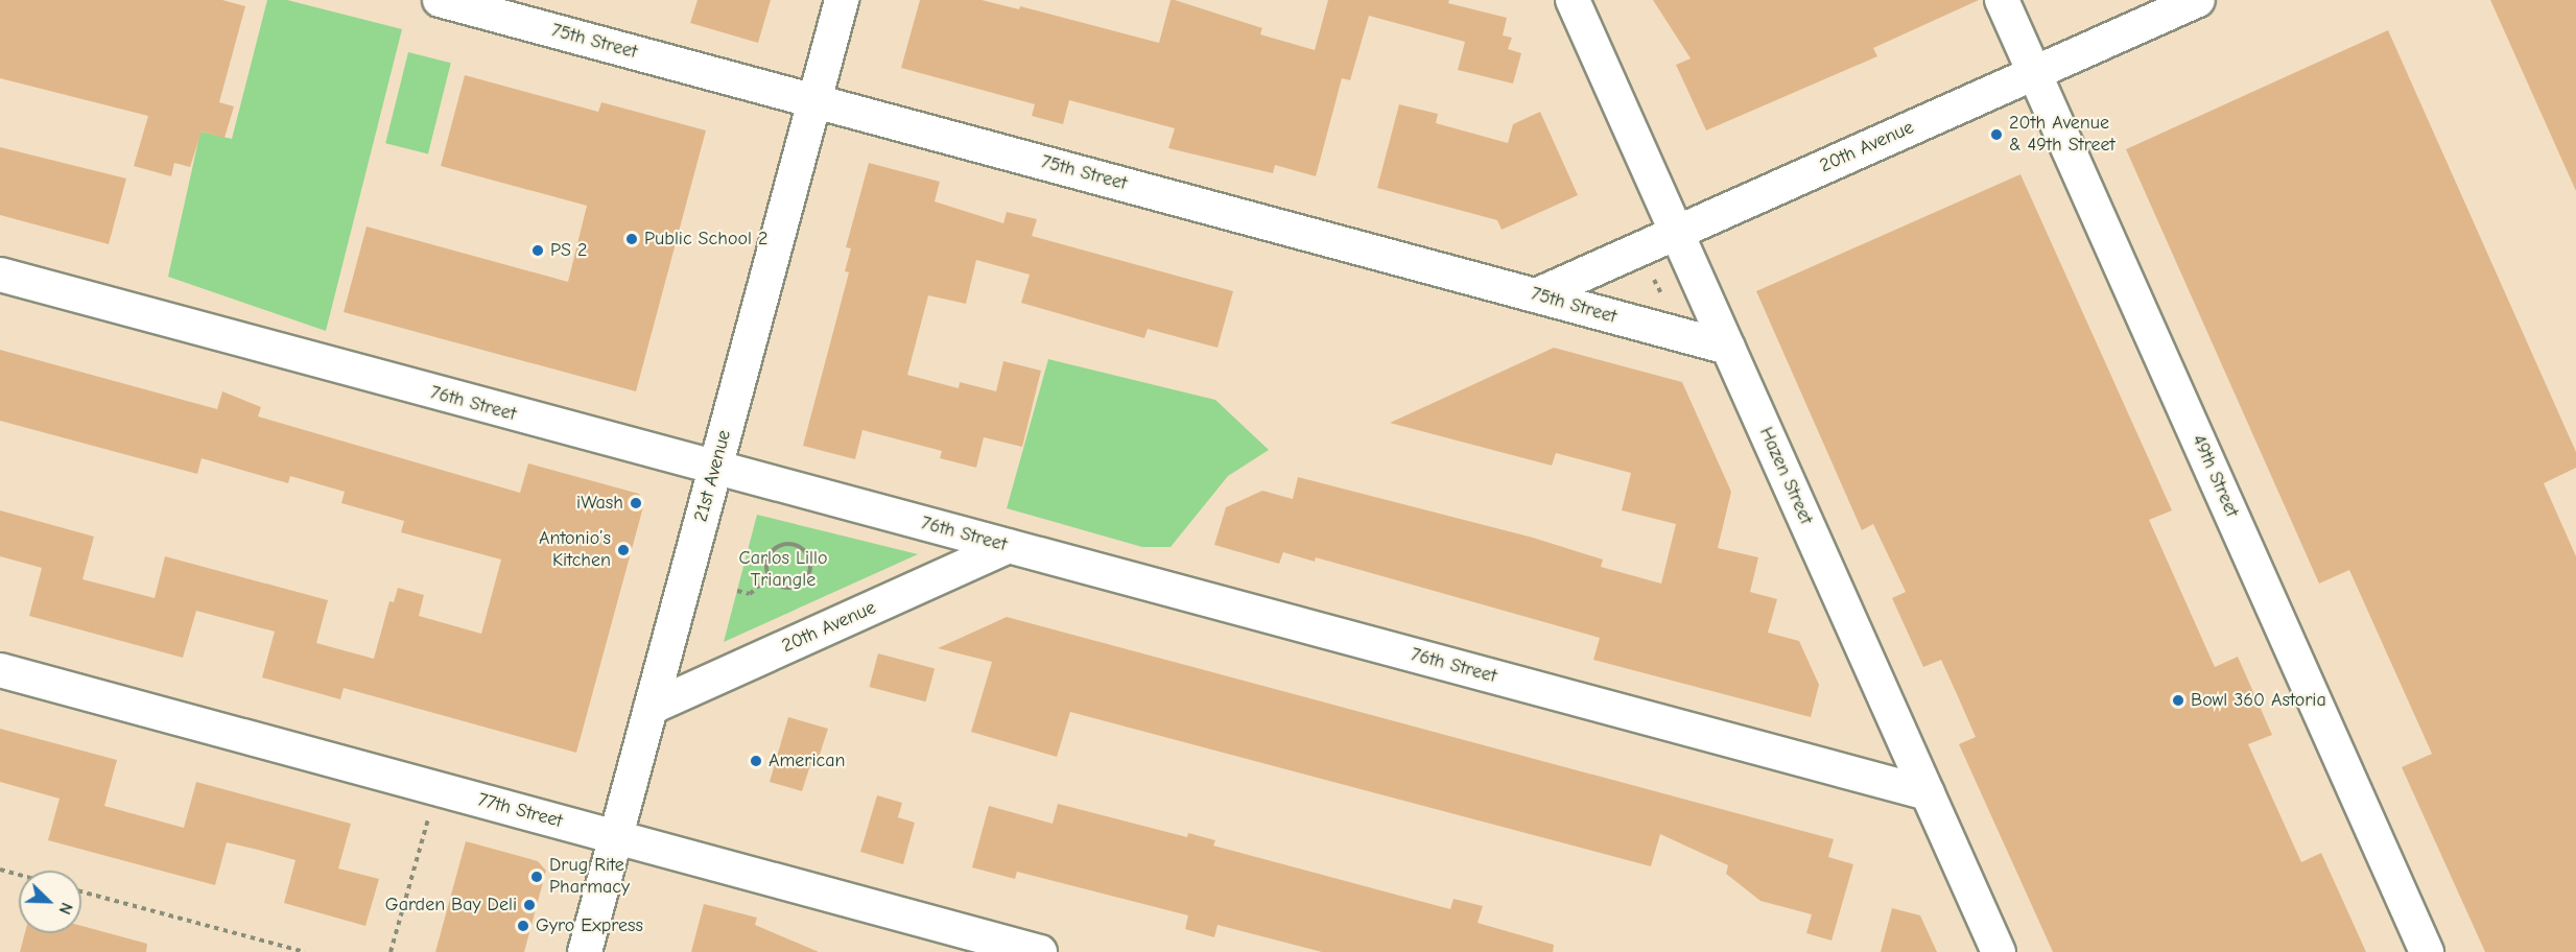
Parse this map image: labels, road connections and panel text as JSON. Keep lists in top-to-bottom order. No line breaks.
{"streets":{"street":["75th Street","20th Avenue","76th Street","21st Avenue","Hazen Street","49th Street","77th Street"]},"crossings":[["75th Street","20th Avenue"],["75th Street","21st Avenue"],["75th Street","Hazen Street"],["20th Avenue","76th Street"],["20th Avenue","21st Avenue"],["20th Avenue","Hazen Street"],["20th Avenue","49th Street"],["76th Street","21st Avenue"],["76th Street","Hazen Street"],["21st Avenue","77th Street"]],"parks":["Carlos Lillo Triangle"],"places":["20th Avenue & 49th Street","Public School 2","PS 2","iWash","Antonio’s Kitchen","Bowl 360 Astoria","American","Drug Rite Pharmacy","Garden Bay Deli","Gyro Express"],"north":"bottom right"}
